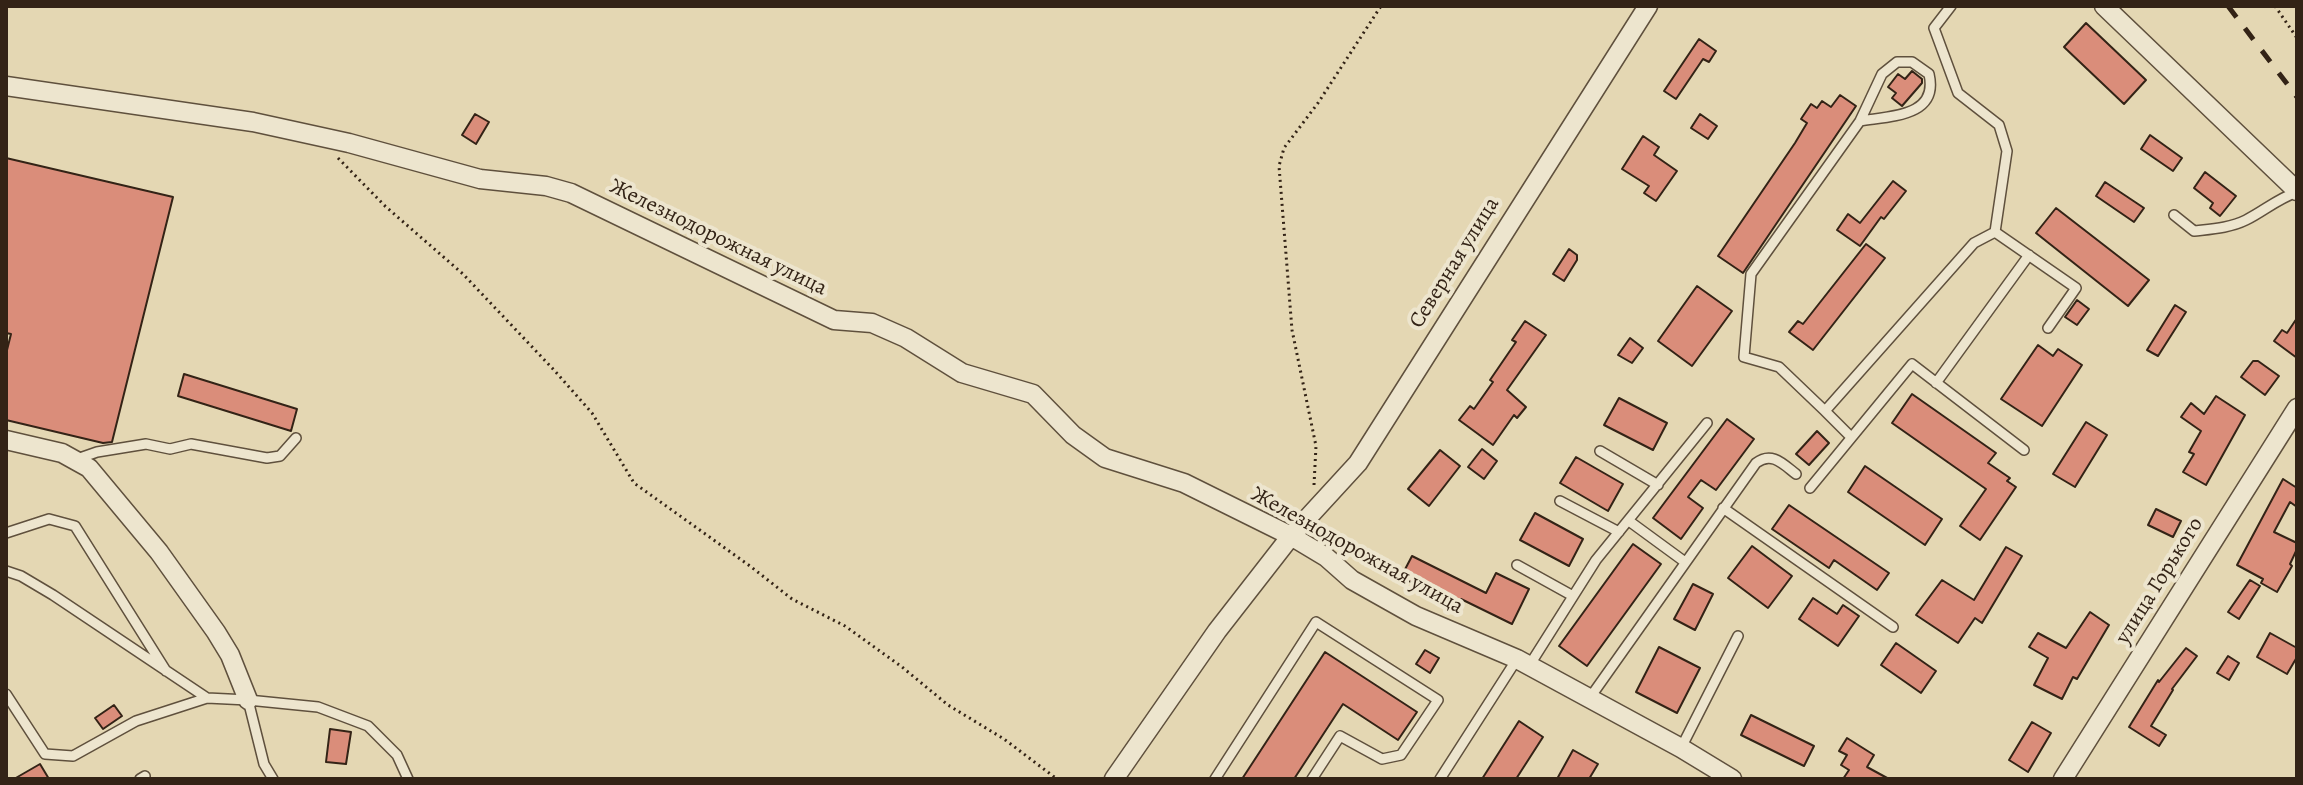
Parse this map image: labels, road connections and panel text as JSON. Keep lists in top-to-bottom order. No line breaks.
{"streets":{"street":["Железнодорожная улица","Северная улица","улица Горького"]},"crossings":[["Железнодорожная улица","Северная улица"]]}
